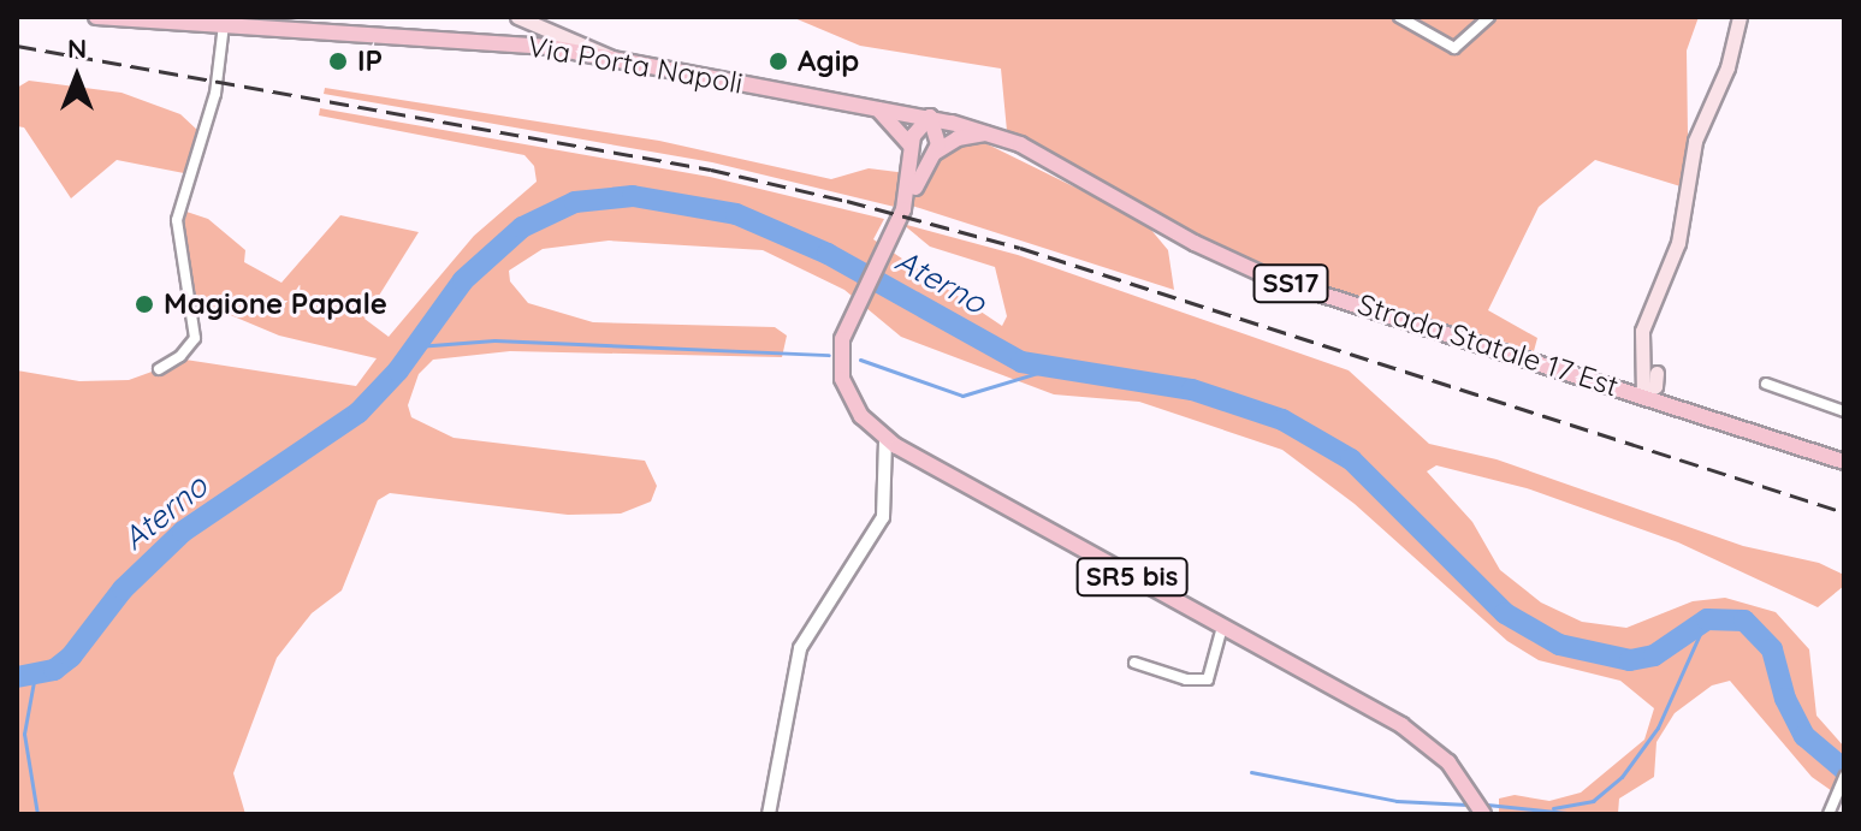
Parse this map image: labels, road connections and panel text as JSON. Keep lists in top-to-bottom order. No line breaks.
{"streets":{"main road":["Via Porta Napoli","SS17","Strada Statale 17 Est","SR5 bis"]},"crossings":[["Via Porta Napoli","Strada Statale 17 Est"],["Via Porta Napoli","SR5 bis"],["Strada Statale 17 Est","SR5 bis"]],"water":["Aterno"],"places":["IP","Agip","Magione Papale"],"north":"top"}
